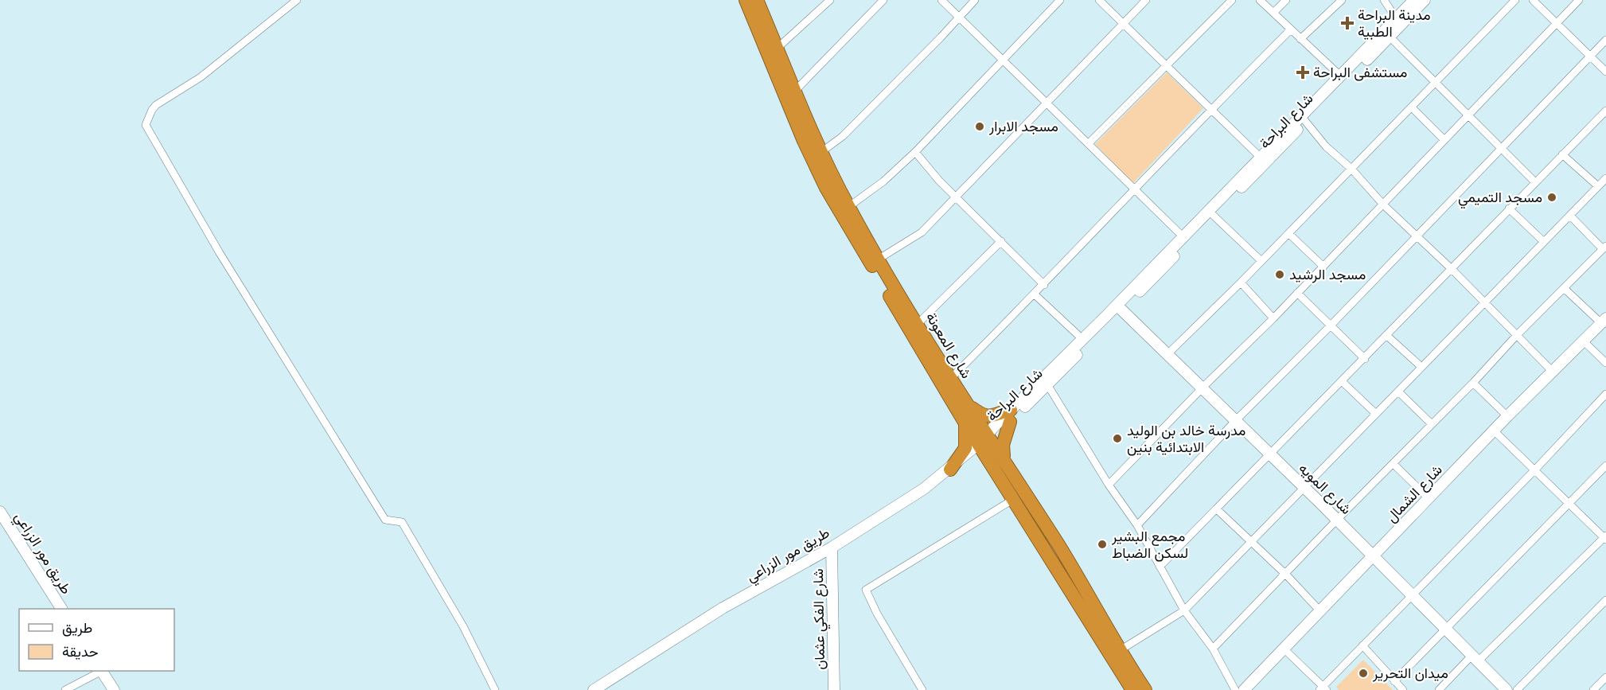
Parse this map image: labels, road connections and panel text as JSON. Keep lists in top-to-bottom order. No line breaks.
{"streets":{"highway":["شارع المعونة"],"street":["شارع البراحة","شارع المويه","شارع الشمال","طريق مور الزراعي","شارع الفكي عثمان"]},"crossings":[["شارع البراحة","شارع المعونة"],["شارع البراحة","شارع المويه"],["شارع البراحة","طريق مور الزراعي"],["شارع المعونة","طريق مور الزراعي"],["شارع المويه","شارع الشمال"],["طريق مور الزراعي","شارع الفكي عثمان"]],"places":{"health":["مدينة البراحة الطبية","مستشفى البراحة"],"other":["مسجد الابرار","مسجد التميمي","مسجد الرشيد","مدرسة خالد بن الوليد الابتدائية بنين","مجمع البشير لسكن الضباط","ميدان التحرير"]},"legend":["طريق","حديقة"]}
